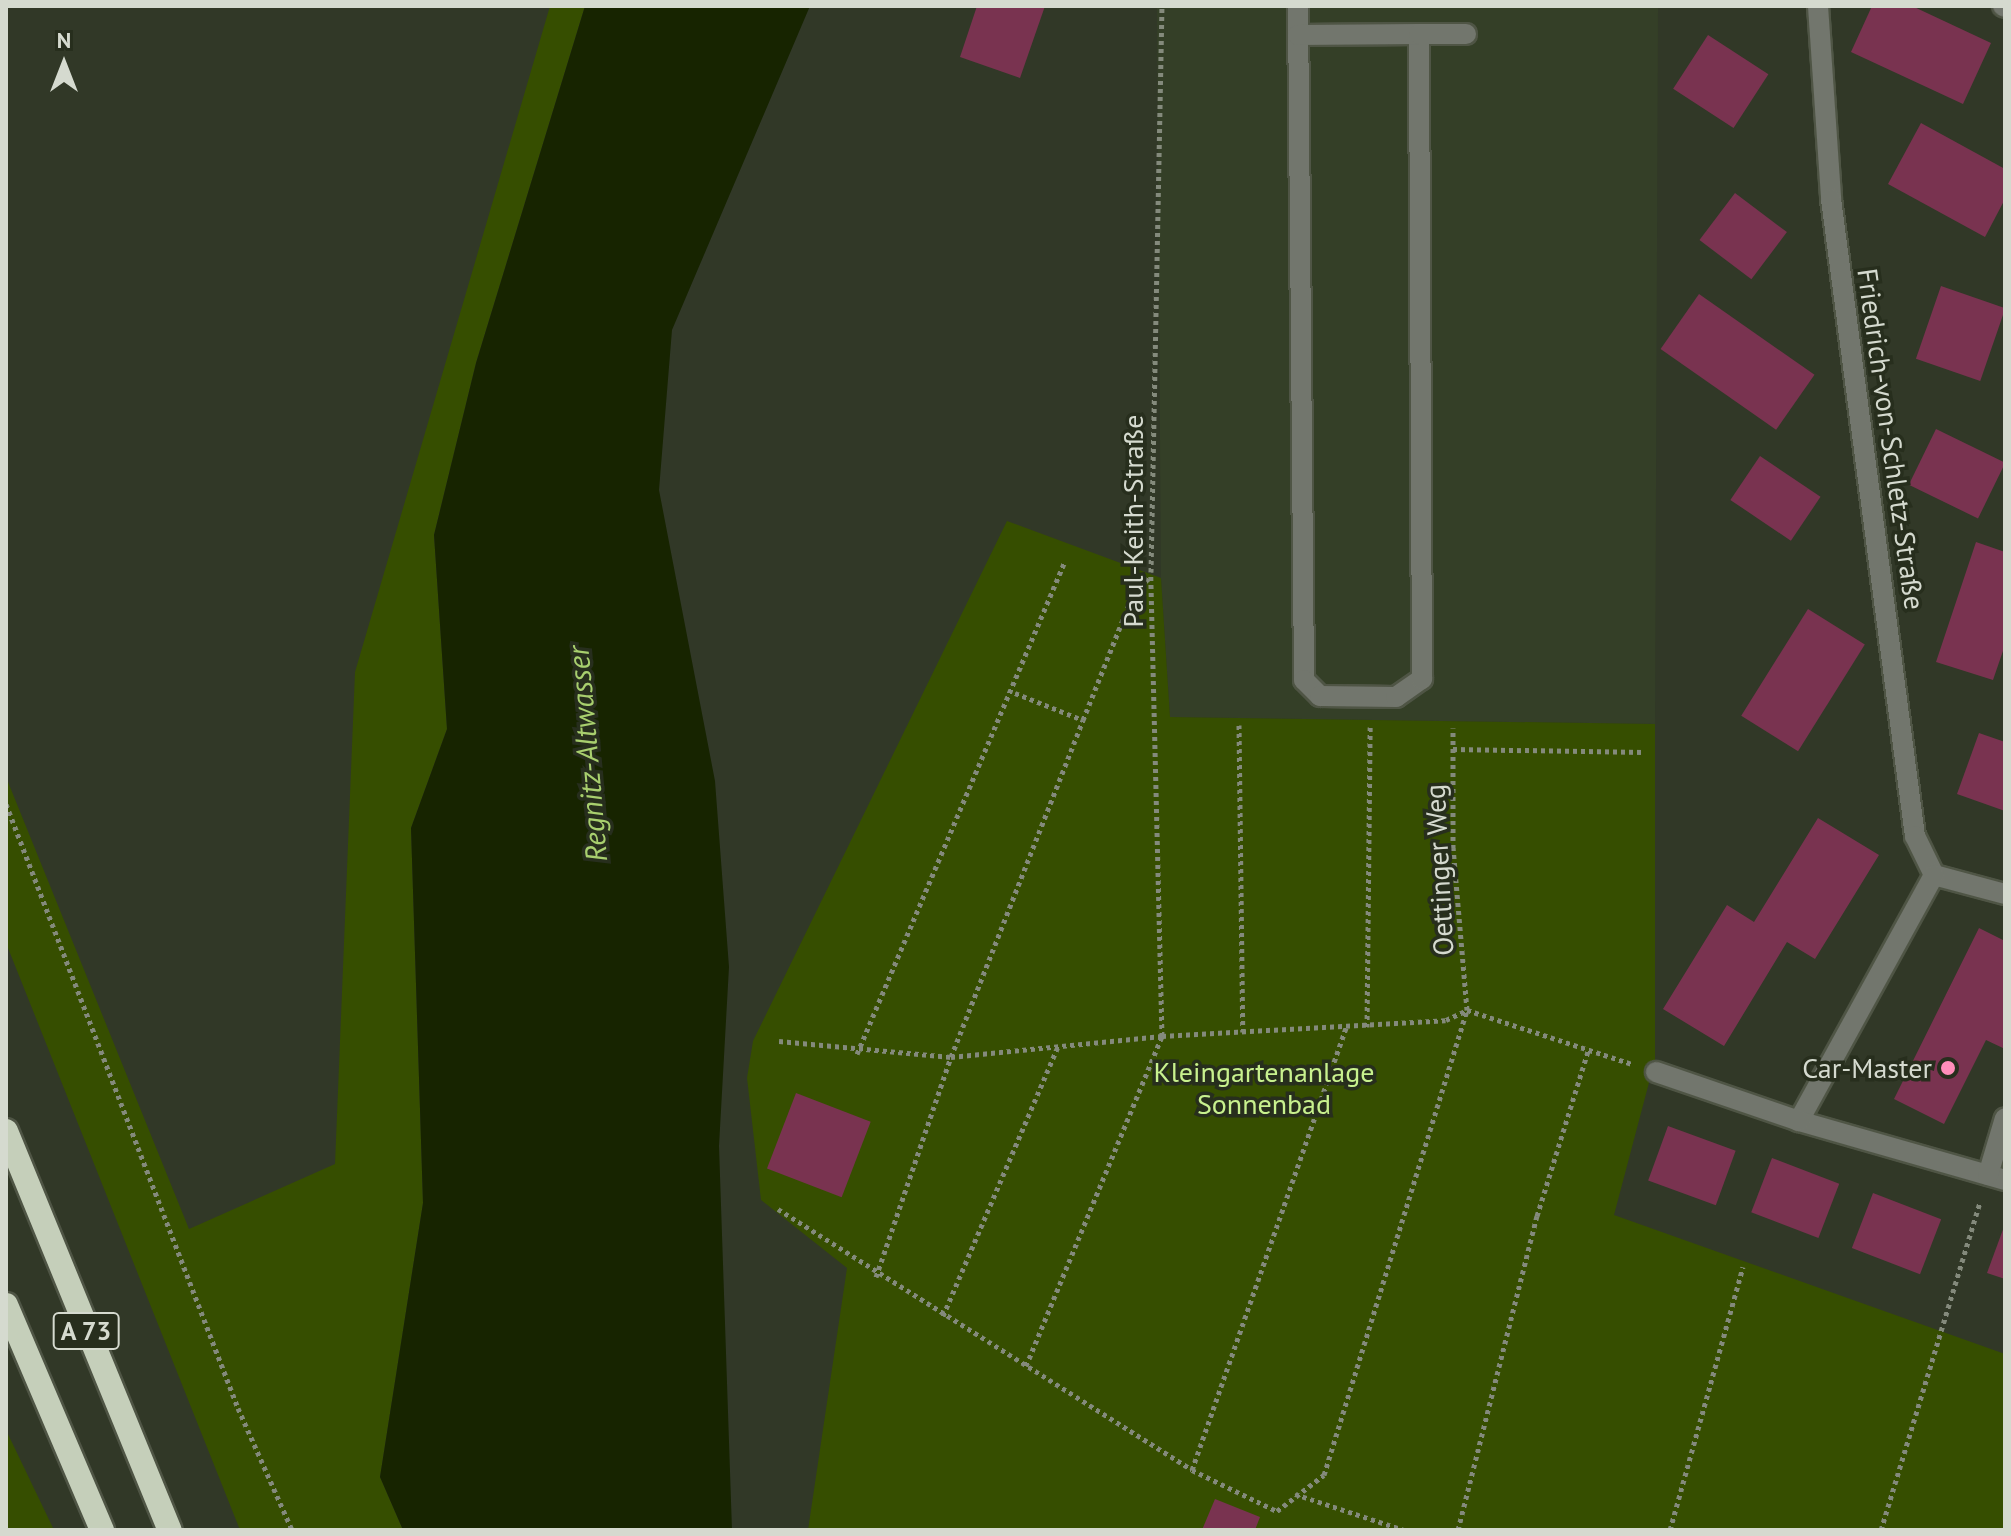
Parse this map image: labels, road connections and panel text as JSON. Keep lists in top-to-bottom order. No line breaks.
{"streets":{"highway":["A 73"],"street":["Friedrich-von-Schletz-Straße"],"path":["Paul-Keith-Straße","Oettinger Weg"]},"water":["Regnitz-Altwasser"],"parks":["Kleingartenanlage Sonnenbad"],"places":["Car-Master"],"north":"top"}
